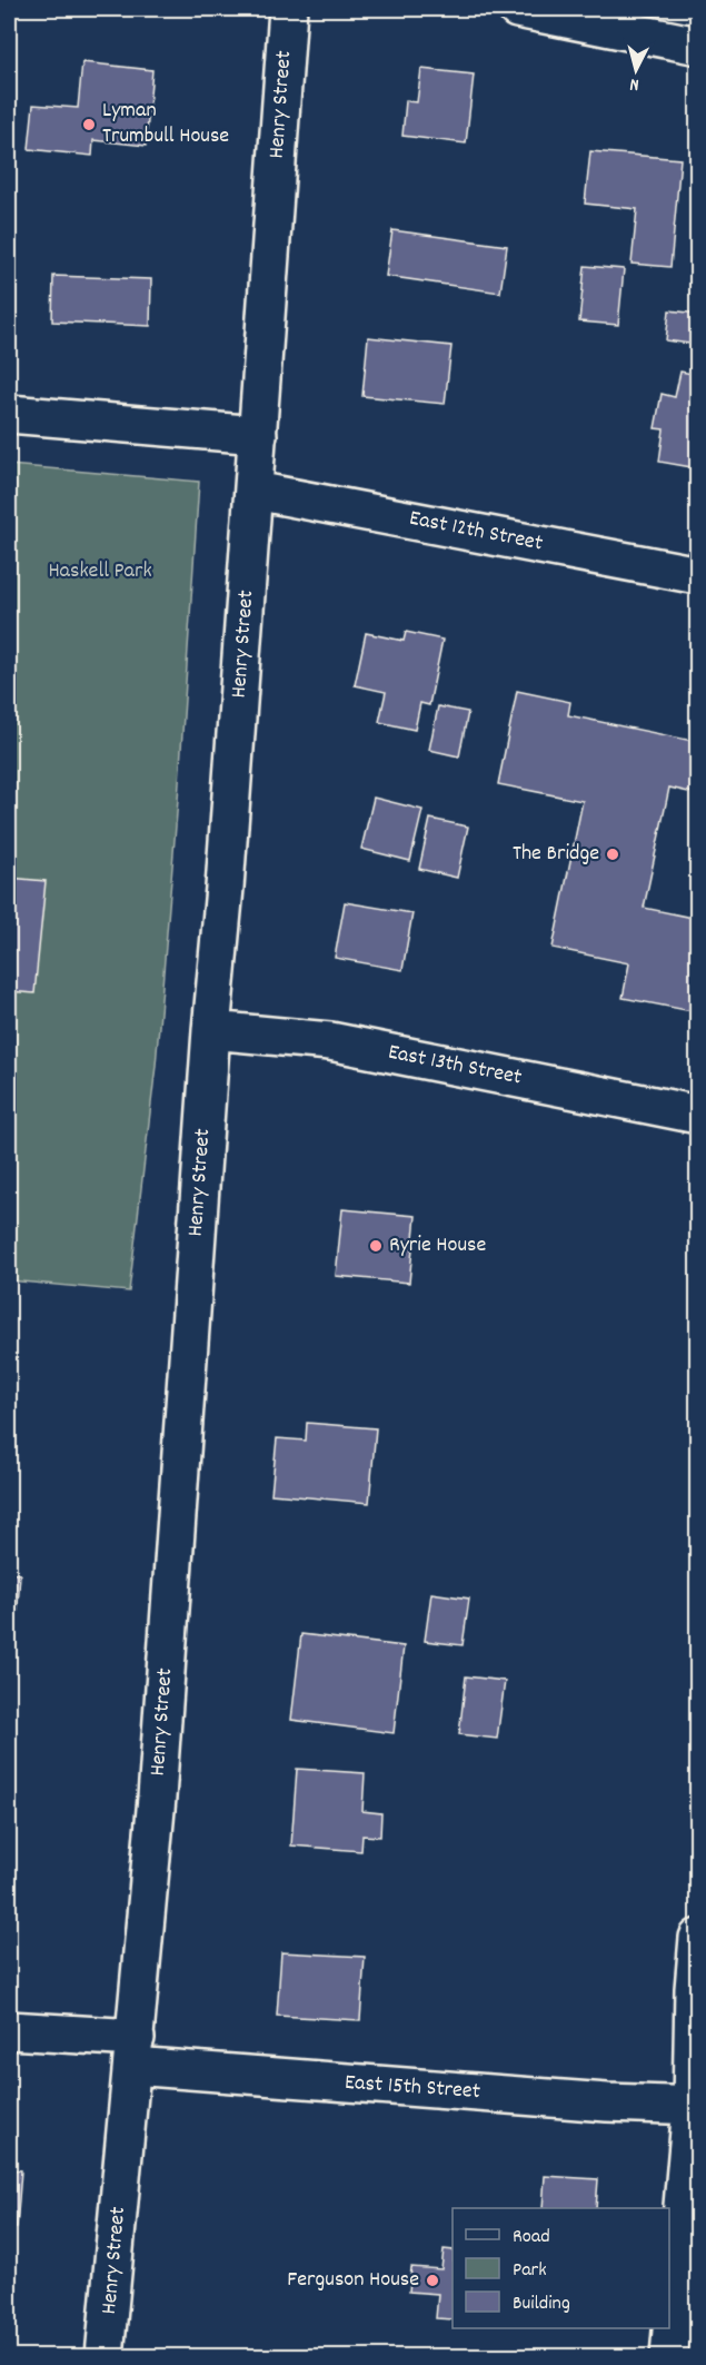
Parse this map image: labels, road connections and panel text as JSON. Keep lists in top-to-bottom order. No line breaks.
{"streets":{"street":["Henry Street","East 12th Street","East 13th Street","East 15th Street"]},"crossings":[["Henry Street","East 12th Street"],["Henry Street","East 13th Street"],["Henry Street","East 15th Street"]],"parks":["Haskell Park"],"places":["Lyman Trumbull House","The Bridge","Ryrie House","Ferguson House"],"legend":["Road","Park","Building"],"north":"bottom"}
